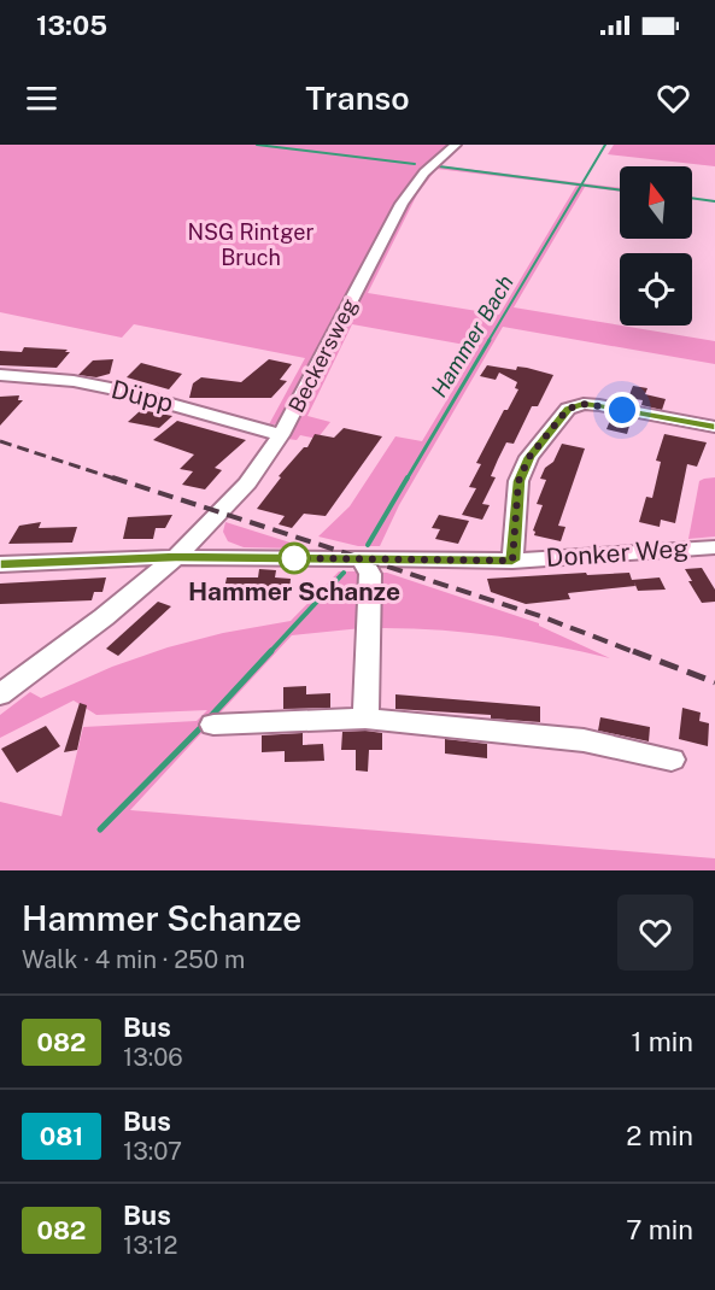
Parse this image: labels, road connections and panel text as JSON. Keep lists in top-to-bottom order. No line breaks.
{"streets":{"street":["Beckersweg","Düpp","Donker Weg"]},"crossings":[["Beckersweg","Düpp"],["Beckersweg","Donker Weg"]],"water":["Hammer Bach"],"parks":["NSG Rintger Bruch"],"places":["Hammer Schanze"],"lines":["bus line 082"],"north":"top","page":{"status":"13:05","header":"Transo","heading":["Hammer Schanze","Walk · 4 min · 250 m"],"list":[{"mark":"082","name":"Bus","note":"13:06","value":"1 min"},{"mark":"081","name":"Bus","note":"13:07","value":"2 min"},{"mark":"082","name":"Bus","note":"13:12","value":"7 min"}]}}
